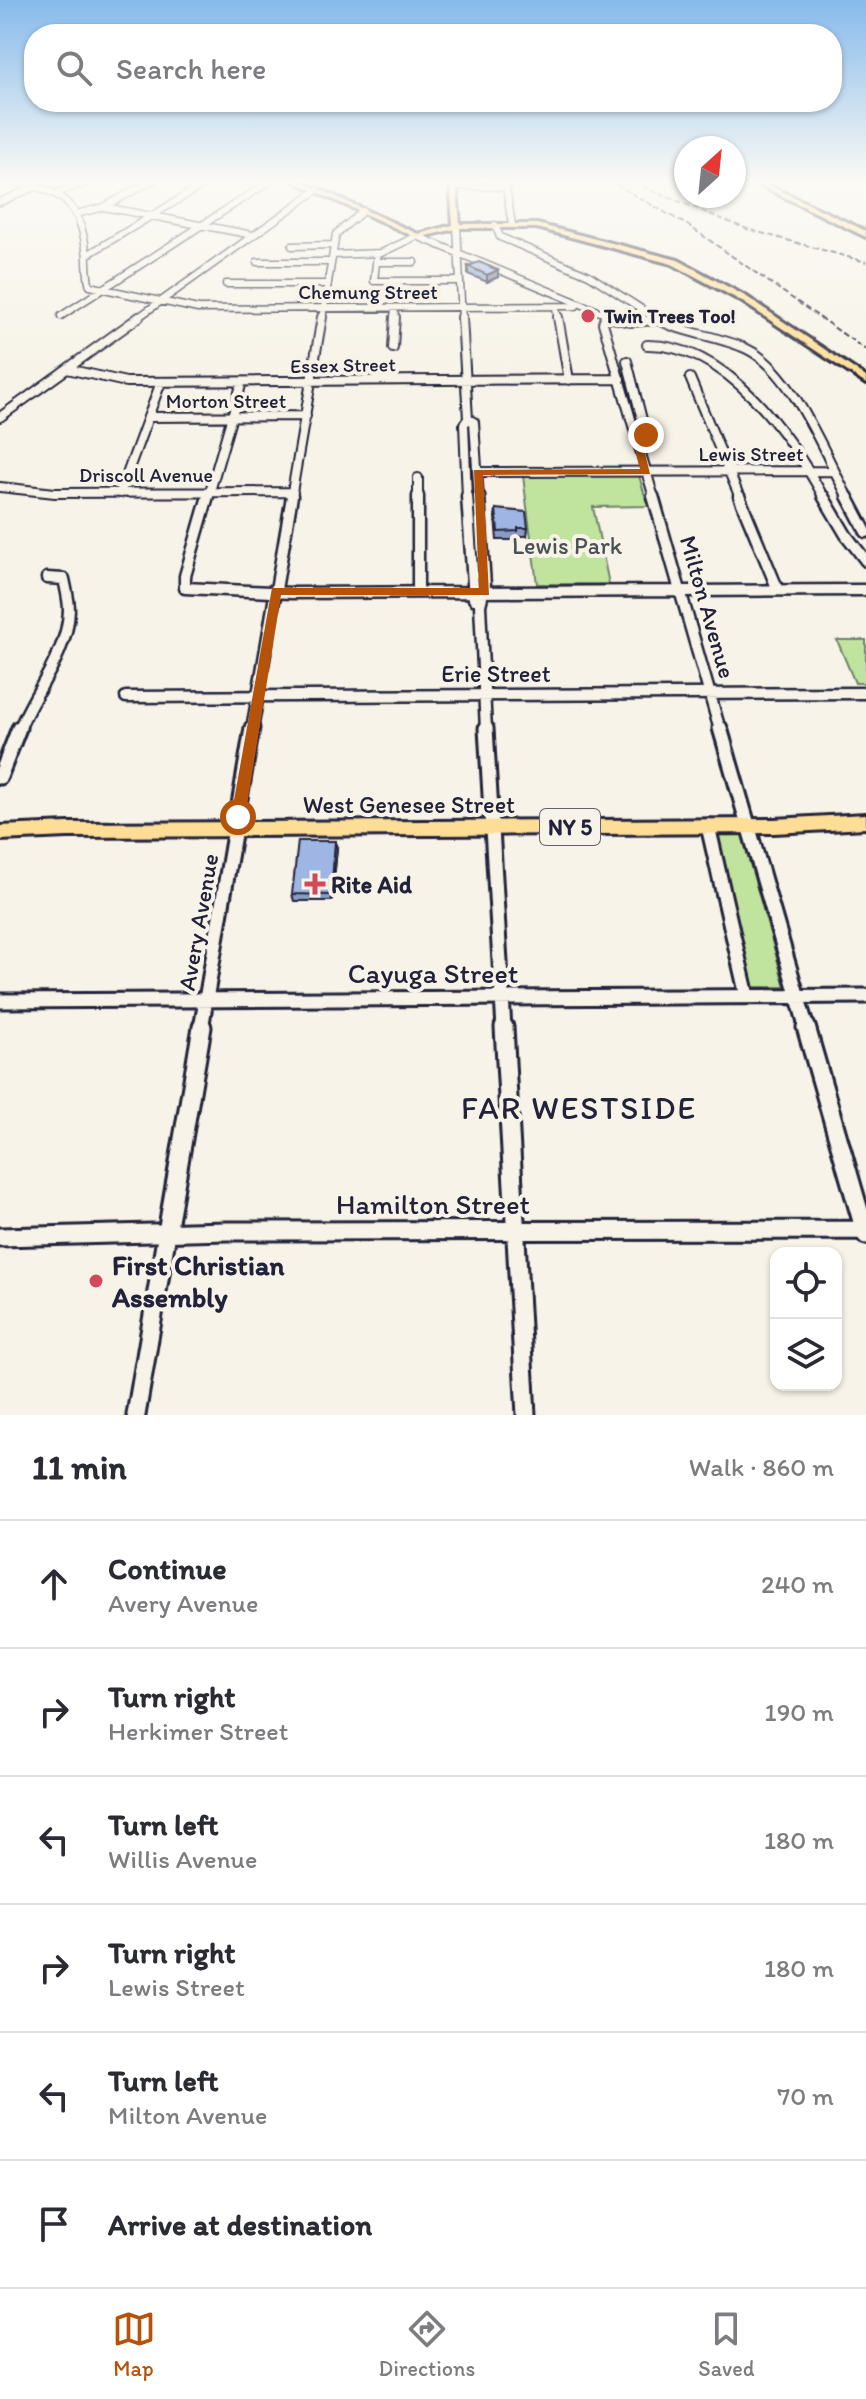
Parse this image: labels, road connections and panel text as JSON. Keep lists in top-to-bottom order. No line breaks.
{"streets":{"main road":["West Genesee Street","NY 5"],"street":["Chemung Street","Essex Street","Morton Street","Lewis Street","Driscoll Avenue","Milton Avenue","Erie Street","Avery Avenue","Cayuga Street","Hamilton Street"]},"crossings":[["Chemung Street","Avery Avenue"],["Essex Street","Milton Avenue"],["Essex Street","Avery Avenue"],["Morton Street","Avery Avenue"],["Lewis Street","Milton Avenue"],["Driscoll Avenue","Avery Avenue"],["Milton Avenue","Erie Street"],["Milton Avenue","West Genesee Street"],["Milton Avenue","Cayuga Street"],["Milton Avenue","Hamilton Street"],["Erie Street","Avery Avenue"],["West Genesee Street","Avery Avenue"],["Avery Avenue","Cayuga Street"],["Avery Avenue","Hamilton Street"]],"districts":["FAR WESTSIDE"],"parks":["Lewis Park"],"places":{"other":["Twin Trees Too!","First Christian Assembly"],"health":["Rite Aid"]},"north":"top right","page":{"search":"Search here","heading":["11 min","Walk · 860 m"],"list":[["Continue","Avery Avenue","240 m"],["Turn right","Herkimer Street","190 m"],["Turn left","Willis Avenue","180 m"],["Turn right","Lewis Street","180 m"],["Turn left","Milton Avenue","70 m"],"Arrive at destination"],"nav":["Map","Directions","Saved"]}}
